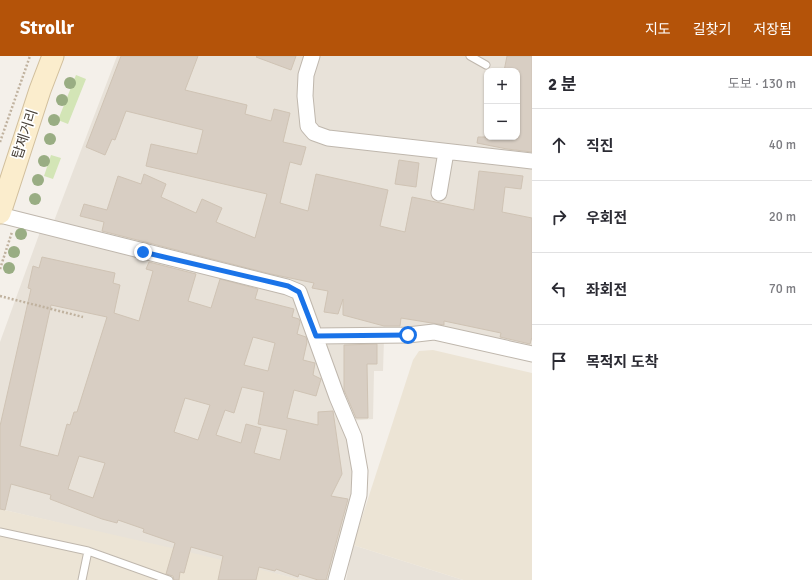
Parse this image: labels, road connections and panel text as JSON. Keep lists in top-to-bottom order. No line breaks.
{"streets":{"main road":["탑제거리"]},"page":{"header":"Strollr","nav":["지도","길찾기","저장됨"],"heading":["2 분","도보 · 130 m"],"map_buttons":["+","−"],"list":[["직진","40 m"],["우회전","20 m"],["좌회전","70 m"],"목적지 도착"]}}
